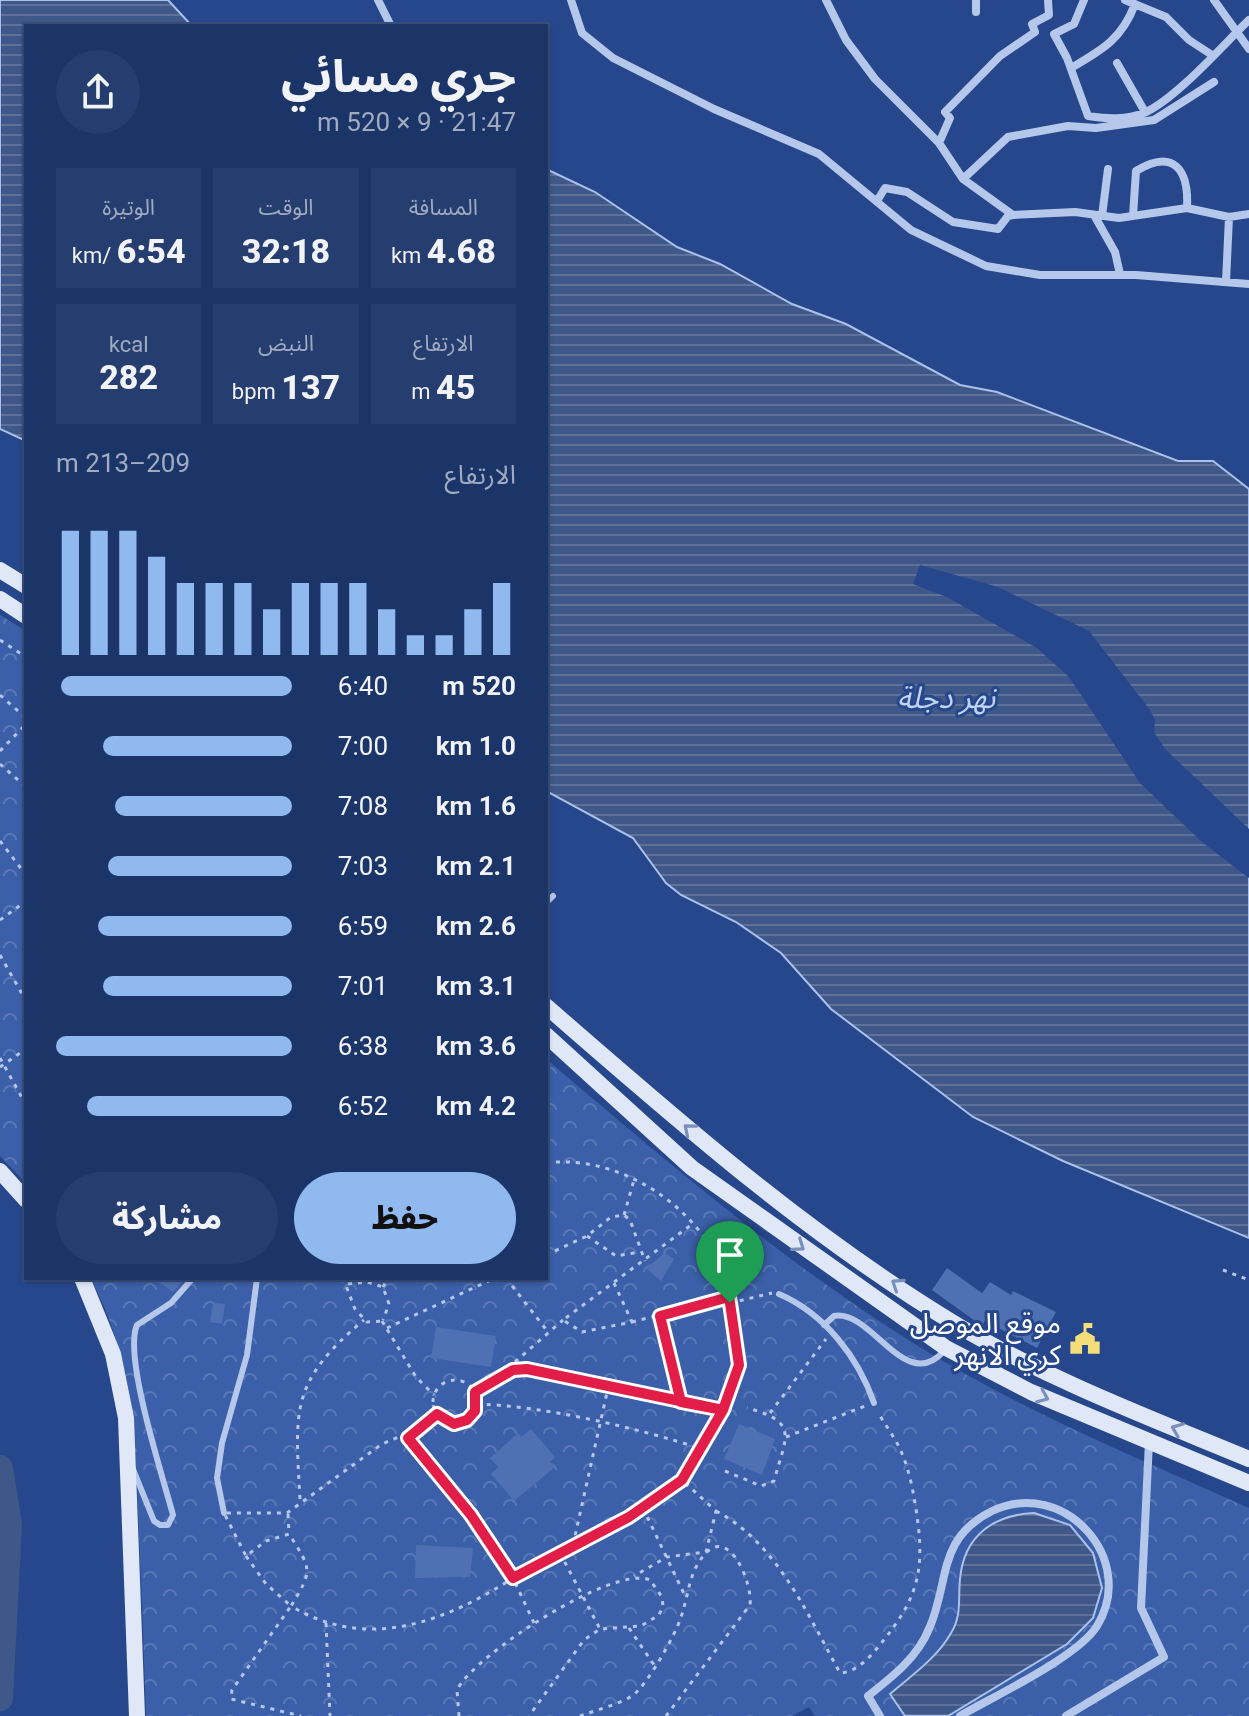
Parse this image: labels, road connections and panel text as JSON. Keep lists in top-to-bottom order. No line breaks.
{"water":["نهر دجلة"],"places":{"public building":["موقع الموصل كري الانهر"]},"page":{"heading":["جري مسائي","21:47 · 9 × 520 m"],"stats":[["المسافة","4.68 km"],["الوقت","32:18"],["الوتيرة","6:54 /km"],["الارتفاع","45 m"],["النبض","137 bpm"],["kcal","282"]],"chart":["الارتفاع","209–213 m"],"list":[{"name":"520 m","note":"6:40"},{"name":"1.0 km","note":"7:00"},{"name":"1.6 km","note":"7:08"},{"name":"2.1 km","note":"7:03"},{"name":"2.6 km","note":"6:59"},{"name":"3.1 km","note":"7:01"},{"name":"3.6 km","note":"6:38"},{"name":"4.2 km","note":"6:52"}],"buttons":["حفظ","مشاركة"]}}
